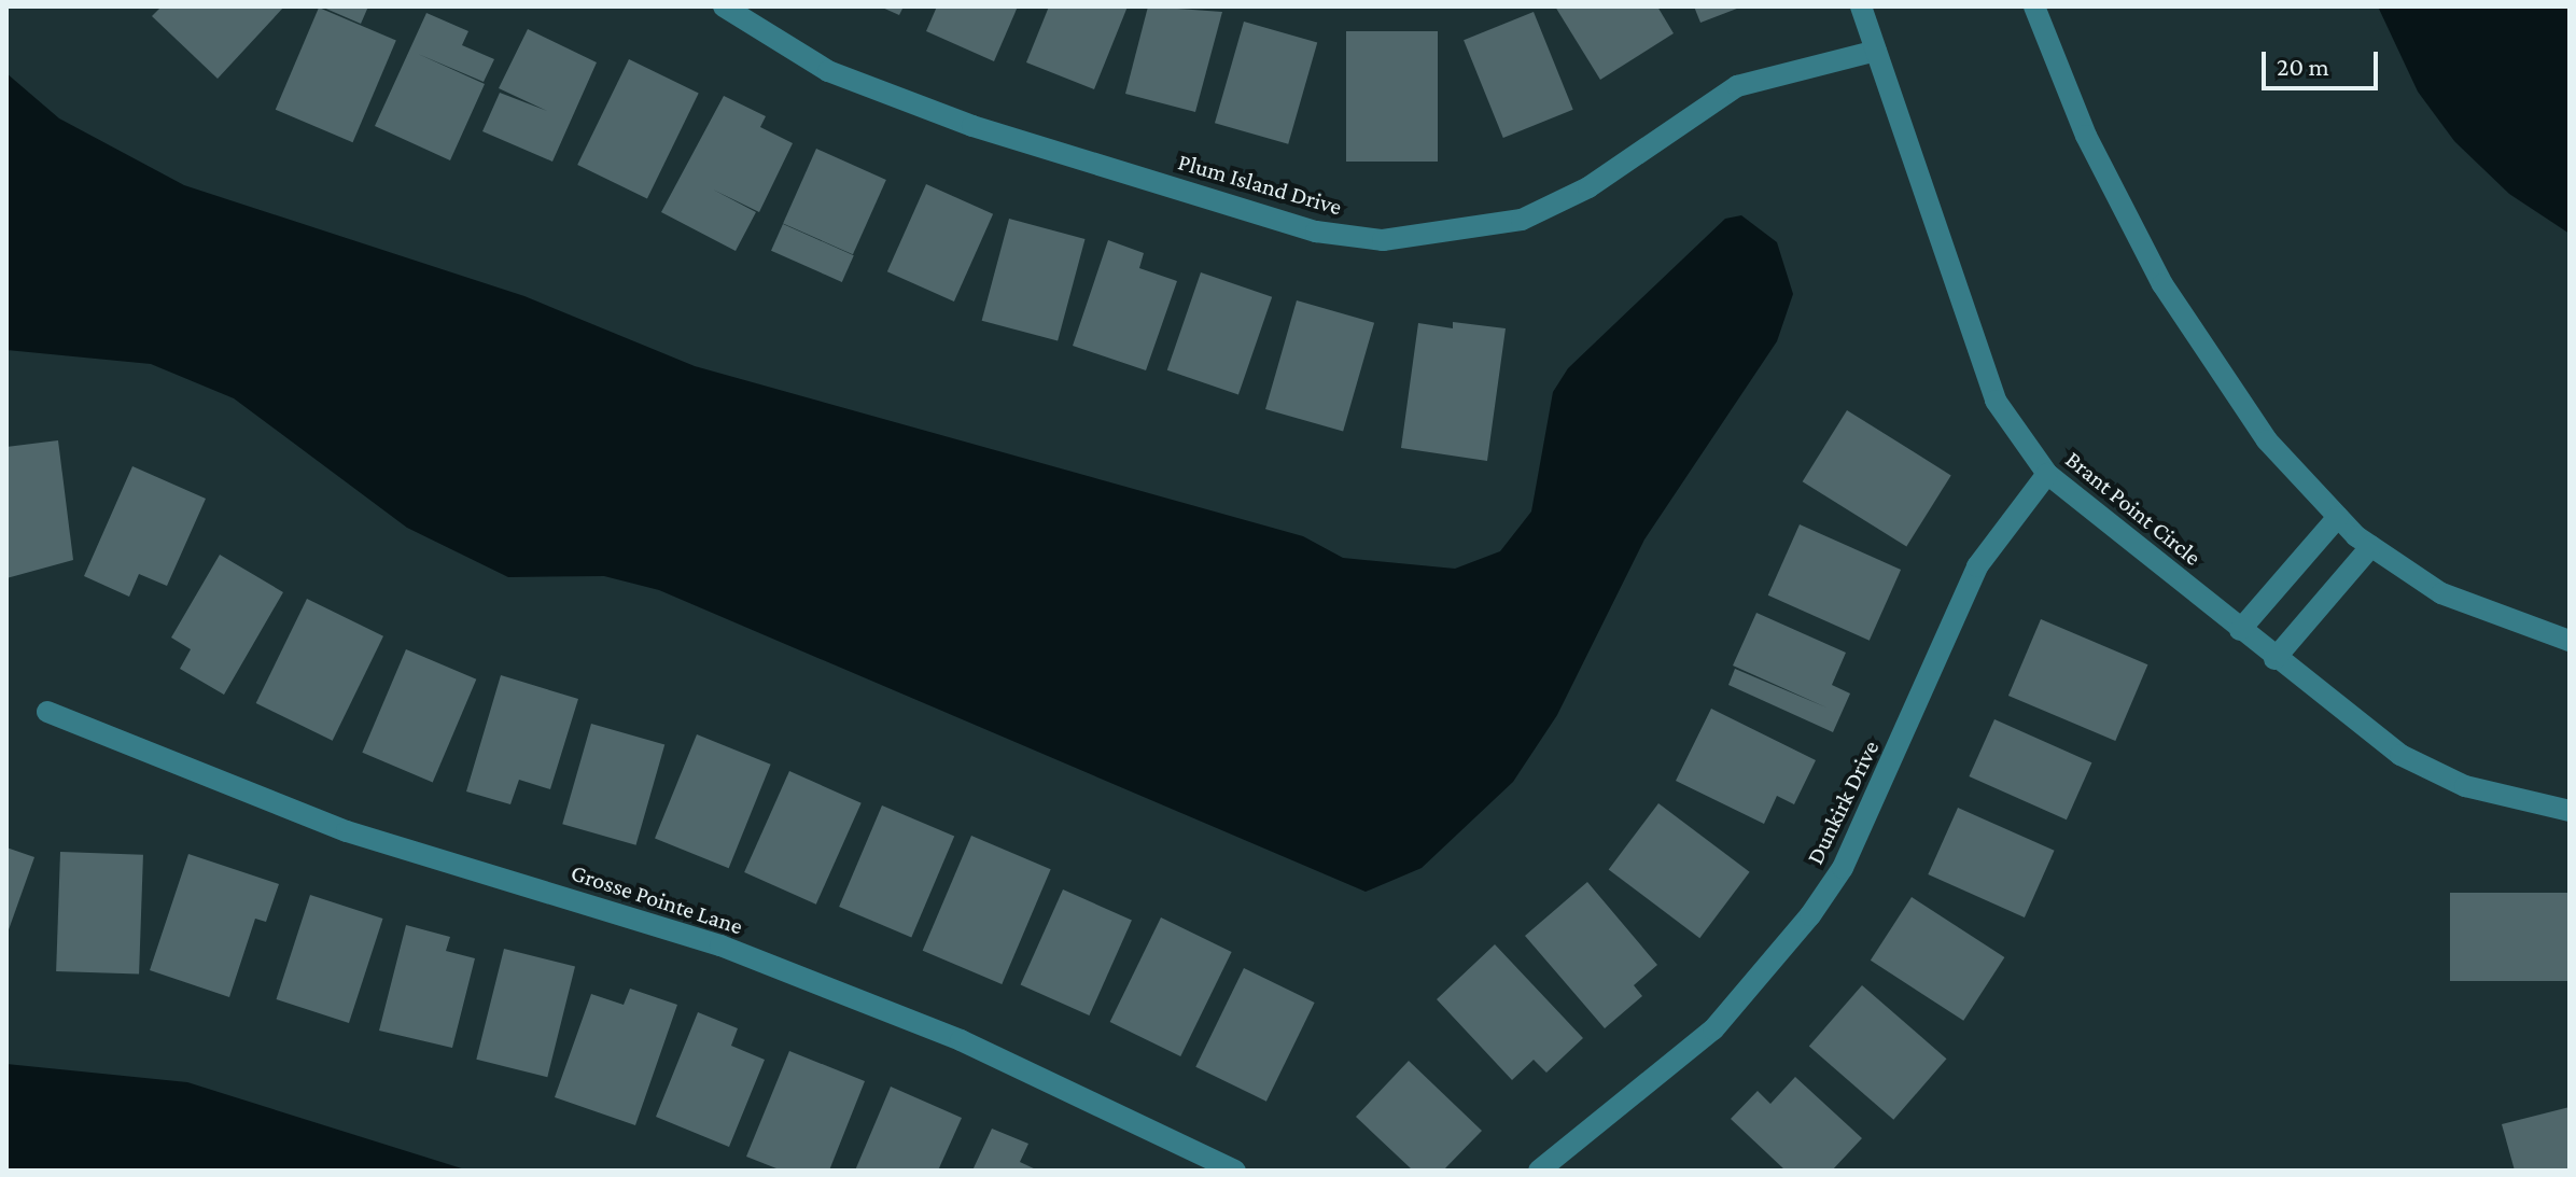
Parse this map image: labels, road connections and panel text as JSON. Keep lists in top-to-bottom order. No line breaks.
{"streets":{"street":["Plum Island Drive","Brant Point Circle","Dunkirk Drive","Grosse Pointe Lane"]},"crossings":[["Plum Island Drive","Brant Point Circle"],["Brant Point Circle","Dunkirk Drive"]],"scale_bar":"20 m"}
